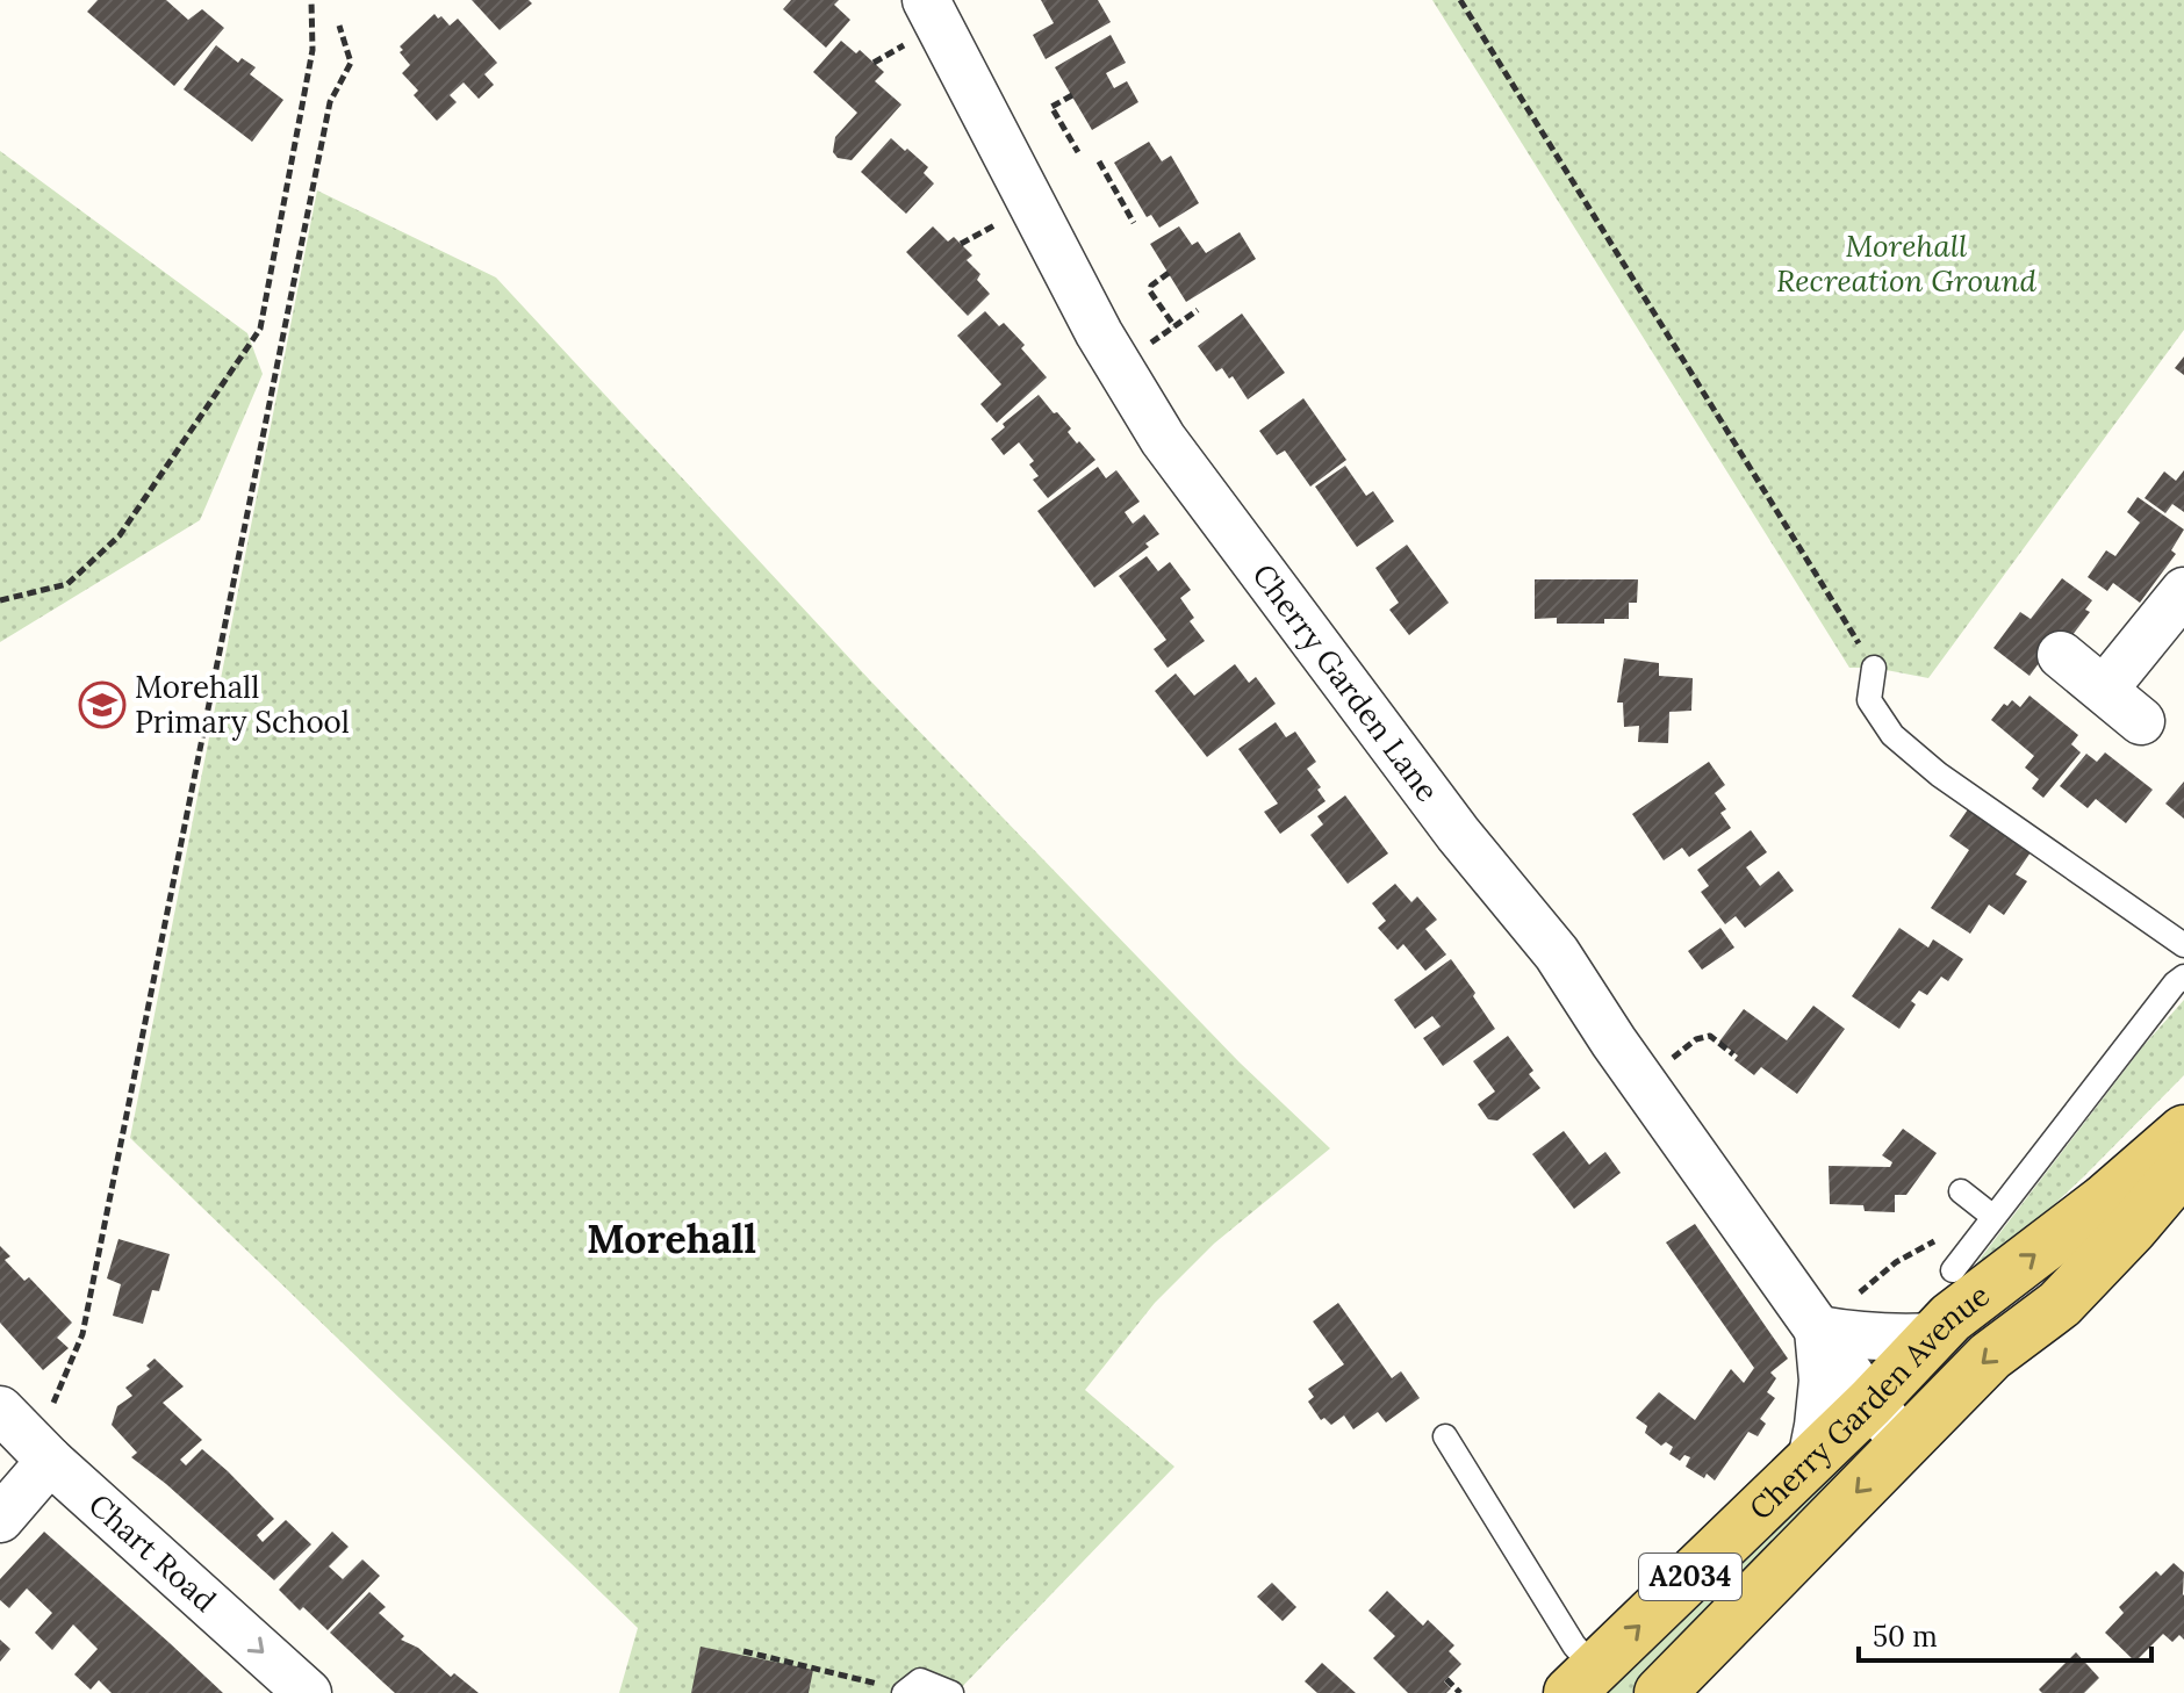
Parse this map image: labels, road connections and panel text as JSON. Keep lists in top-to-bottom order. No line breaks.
{"streets":{"main road":["Cherry Garden Avenue","A2034"],"street":["Cherry Garden Lane","Chart Road"]},"crossings":[["Cherry Garden Lane","Cherry Garden Avenue"]],"one_way":["Chart Road"],"districts":["Morehall"],"parks":["Morehall Recreation Ground"],"places":{"school or university":["Morehall Primary School"]},"scale_bar":"50 m"}
